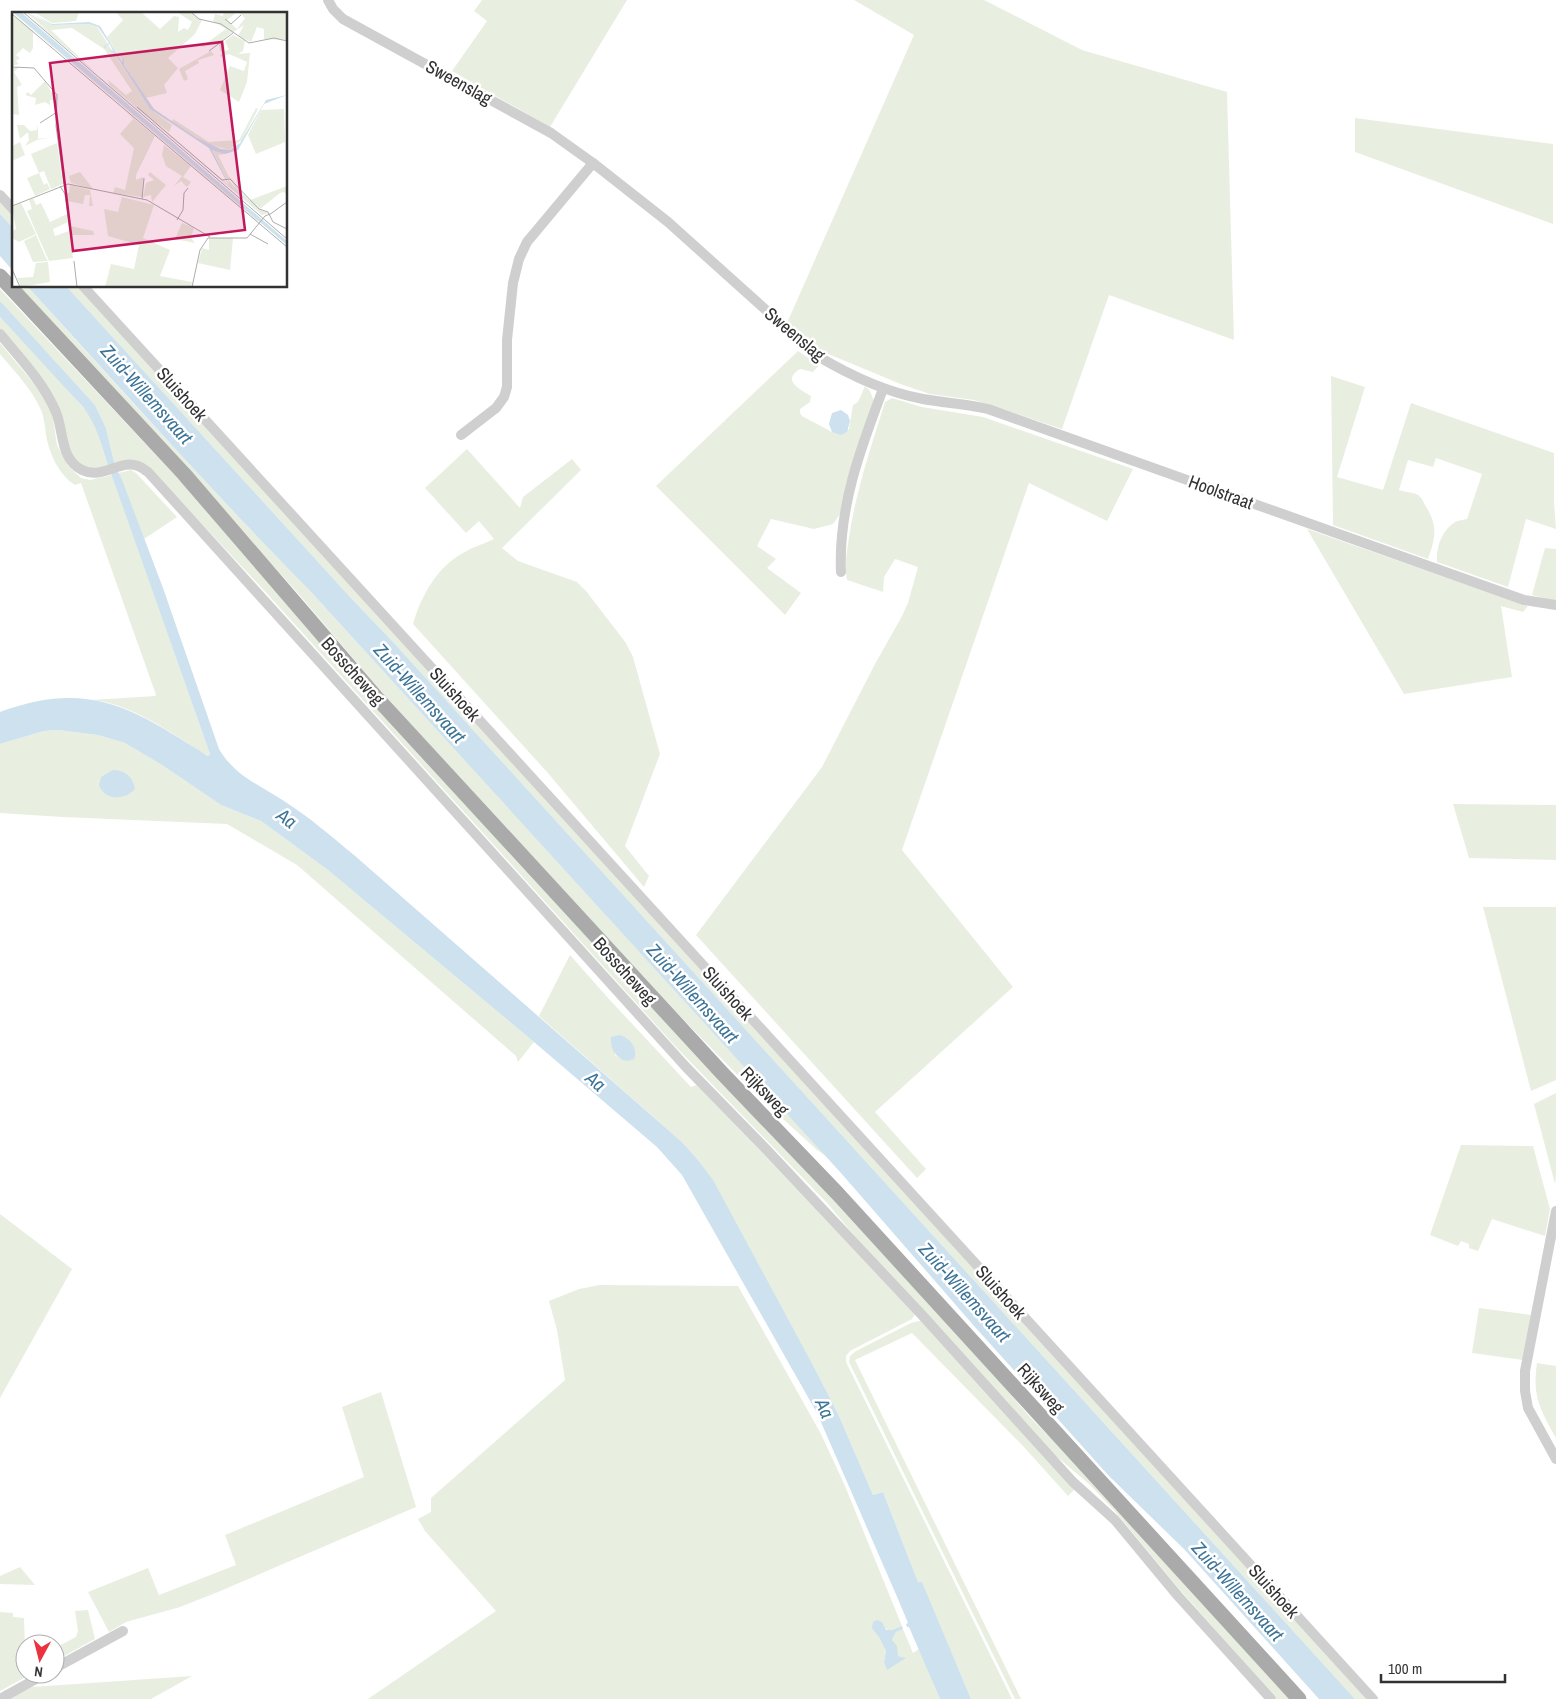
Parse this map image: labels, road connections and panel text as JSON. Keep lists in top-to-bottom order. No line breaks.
{"streets":{"main road":["Bosscheweg","Rijksweg"],"street":["Sweenslag","Sluishoek","Hoolstraat"]},"crossings":[["Sweenslag","Hoolstraat"],["Bosscheweg","Rijksweg"]],"water":["Zuid-Willemsvaart","Aa"],"scale_bar":"100 m","north":"bottom"}
